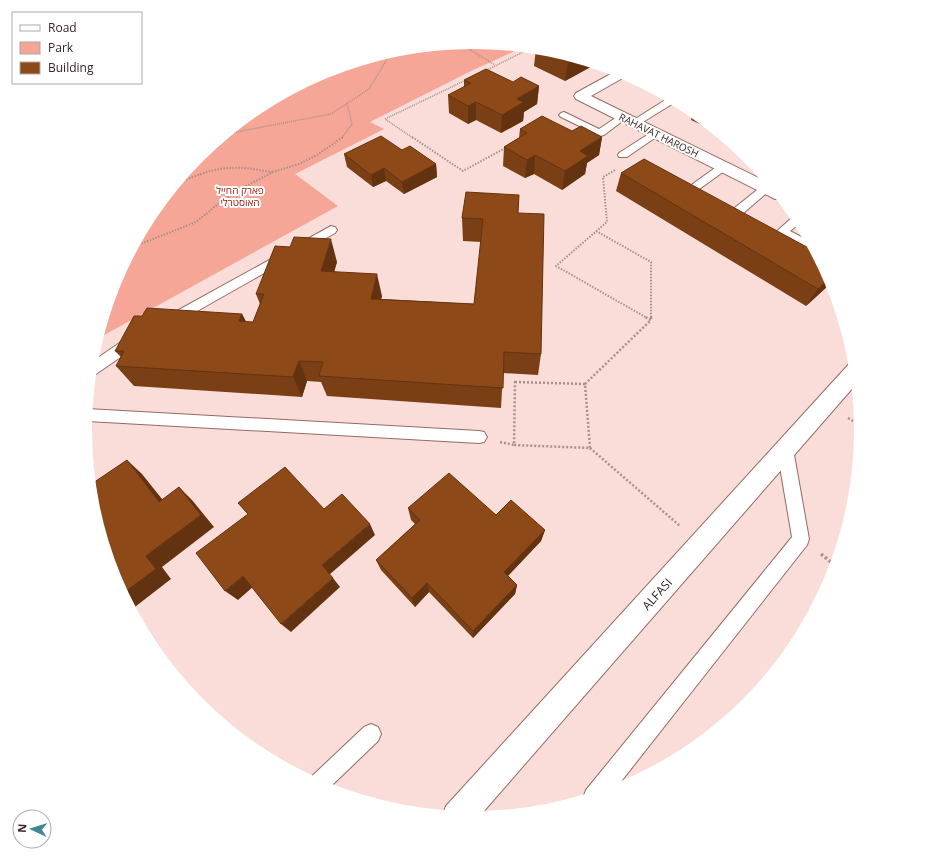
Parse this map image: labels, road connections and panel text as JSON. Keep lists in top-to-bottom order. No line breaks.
{"streets":{"street":["RAHAVAT HAROSH","ALFASI"]},"parks":["פארק החייל האוסטרלי"],"legend":["Road","Park","Building"],"north":"left"}
